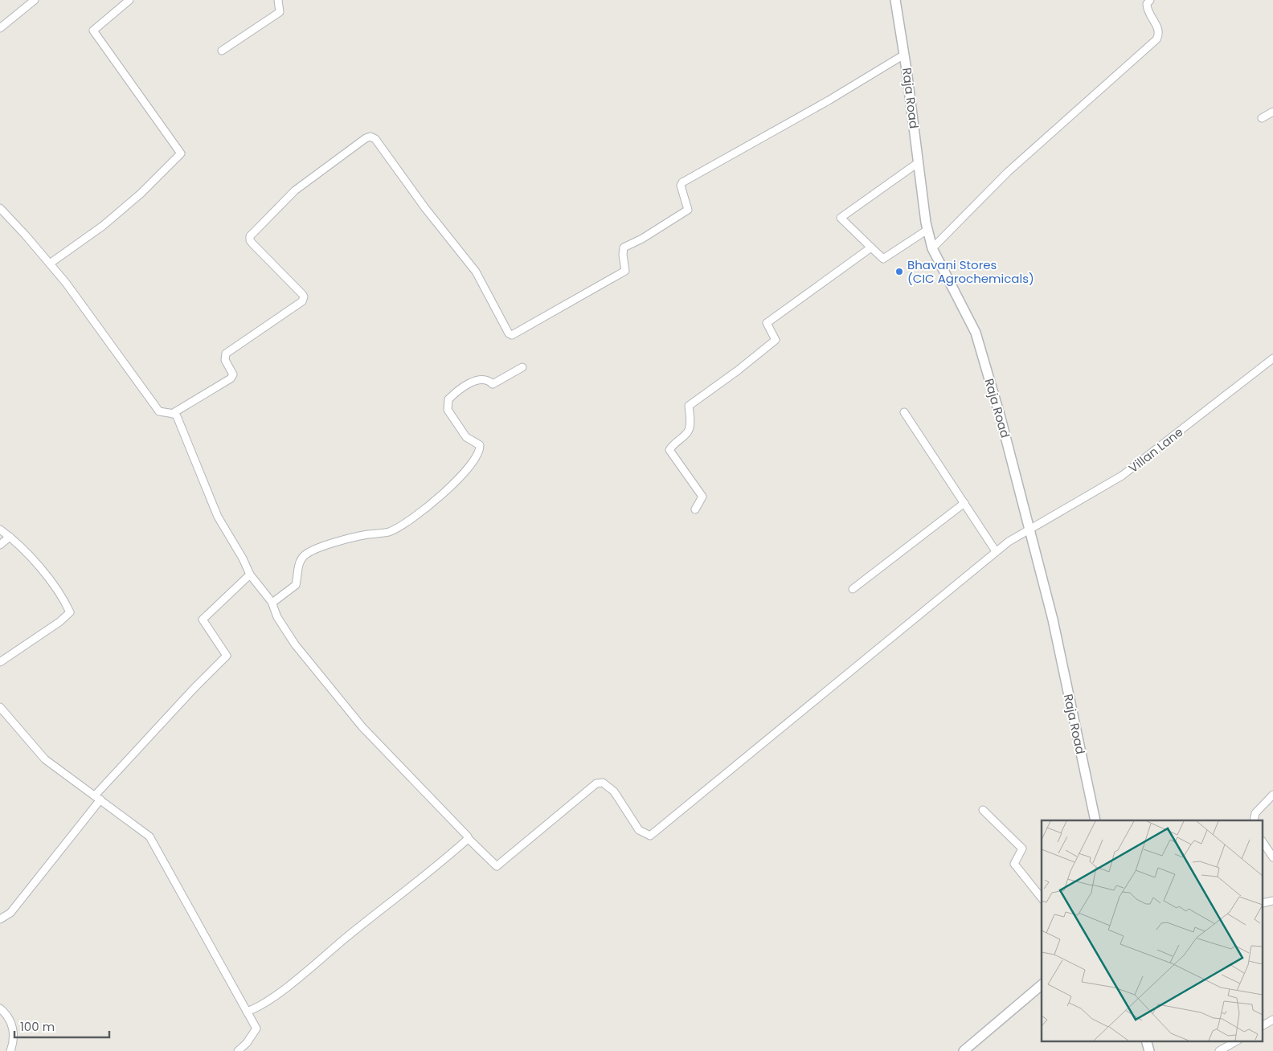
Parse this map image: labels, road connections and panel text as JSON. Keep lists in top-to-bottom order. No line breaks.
{"streets":{"street":["Raja Road","Villan Lane"]},"crossings":[["Raja Road","Villan Lane"]],"places":["Bhavani Stores (CIC Agrochemicals)"],"scale_bar":"100 m"}
